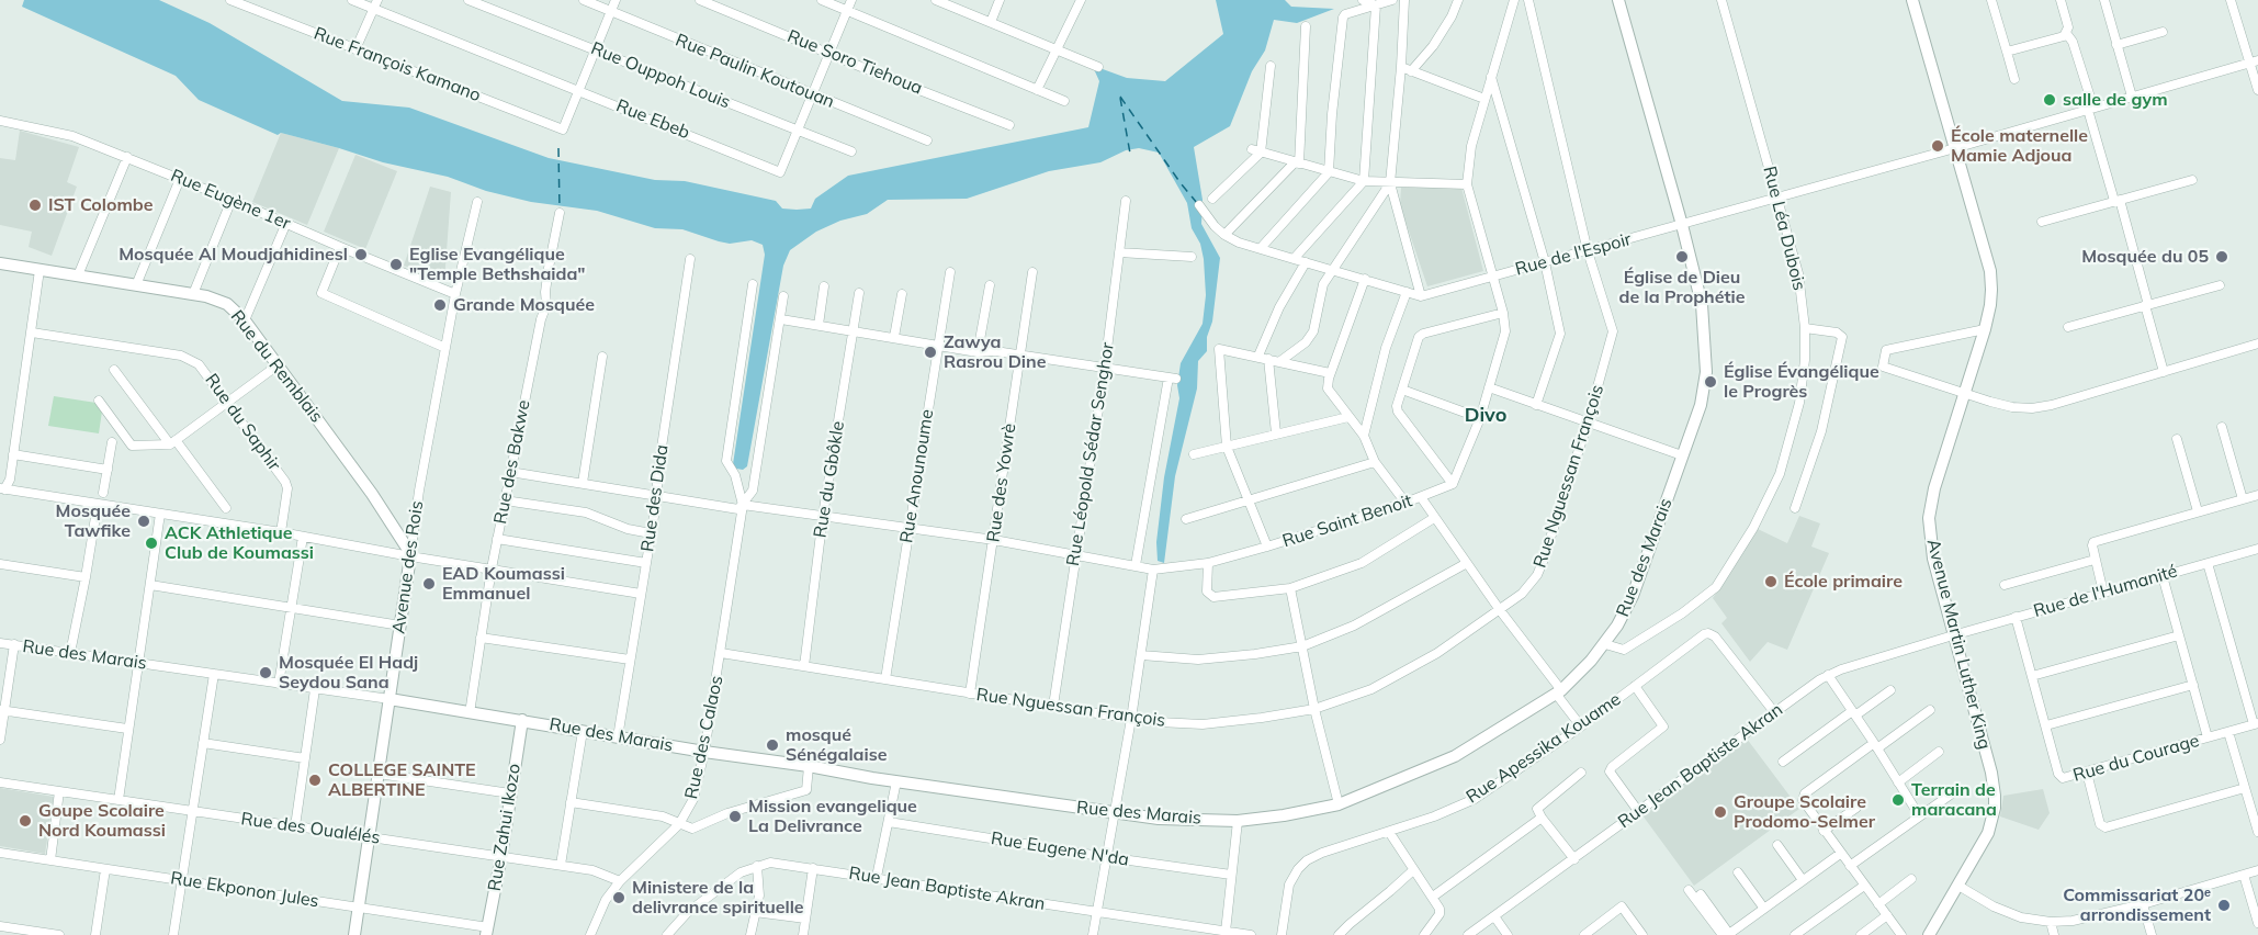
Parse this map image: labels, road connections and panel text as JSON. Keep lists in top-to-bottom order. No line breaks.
{"streets":{"street":["Rue Soro Tiehoua","Rue François Kamano","Rue Paulin Koutouan","Rue Ouppoh Louis","Rue Ebeb","Rue Eugène 1er","Rue Léa Dubois","Rue de l'Espoir","Rue du Remblais","Rue du Saphir","Rue Léopold Sédar Senghor","Rue des Bakwe","Rue Anounoume","Rue Nguessan François","Rue du Gbôkle","Rue des Yowrè","Rue des Dida","Rue Saint Benoit","Rue des Marais","Avenue des Rois","Rue de l'Humanité","Avenue Martin Luther King","Rue des Calaos","Rue Apessika Kouame","Rue du Courage","Rue Jean Baptiste Akran","Rue Zahui Ikozo","Rue des Oualélés","Rue Eugene N'da","Rue Ekponon Jules"]},"crossings":[["Rue Soro Tiehoua","Rue Ebeb"],["Rue François Kamano","Rue Ebeb"],["Rue Paulin Koutouan","Rue Ebeb"],["Rue Ouppoh Louis","Rue Ebeb"],["Rue Eugène 1er","Avenue des Rois"],["Rue Léa Dubois","Rue de l'Espoir"],["Rue Léa Dubois","Rue des Marais"],["Rue de l'Espoir","Rue Nguessan François"],["Rue de l'Espoir","Rue des Marais"],["Rue de l'Espoir","Avenue Martin Luther King"],["Rue du Remblais","Avenue des Rois"],["Rue Léopold Sédar Senghor","Rue Nguessan François"],["Rue Léopold Sédar Senghor","Rue Saint Benoit"],["Rue des Bakwe","Rue Saint Benoit"],["Rue des Bakwe","Rue des Marais"],["Rue Anounoume","Rue Nguessan François"],["Rue Anounoume","Rue Saint Benoit"],["Rue Nguessan François","Rue du Gbôkle"],["Rue Nguessan François","Rue des Yowrè"],["Rue Nguessan François","Rue des Calaos"],["Rue du Gbôkle","Rue Saint Benoit"],["Rue des Yowrè","Rue Saint Benoit"],["Rue des Dida","Rue Saint Benoit"],["Rue des Dida","Rue des Marais"],["Rue Saint Benoit","Rue des Calaos"],["Rue des Marais","Avenue des Rois"],["Rue des Marais","Rue des Calaos"],["Rue des Marais","Rue Zahui Ikozo"],["Avenue des Rois","Rue des Oualélés"],["Avenue des Rois","Rue Ekponon Jules"],["Rue de l'Humanité","Avenue Martin Luther King"],["Rue de l'Humanité","Rue du Courage"],["Rue de l'Humanité","Rue Jean Baptiste Akran"],["Avenue Martin Luther King","Rue Jean Baptiste Akran"],["Rue des Calaos","Rue des Oualélés"],["Rue Apessika Kouame","Rue Jean Baptiste Akran"],["Rue Zahui Ikozo","Rue des Oualélés"],["Rue Zahui Ikozo","Rue Ekponon Jules"]],"districts":["Divo"],"places":["salle de gym","École maternelle Mamie Adjoua","IST Colombe","Mosquée Al Moudjahidinesl","Église de Dieu de la Prophétie","Mosquée du 05","Eglise Evangélique \"Temple Bethshaida\"","Grande Mosquée","Zawya Rasrou Dine","Église Évangélique le Progrès","Mosquée Tawfike","ACK Athletique Club de Koumassi","École primaire","EAD Koumassi Emmanuel","Mosquée El Hadj Seydou Sana","mosqué Sénégalaise","COLLEGE SAINTE ALBERTINE","Terrain de maracana","Groupe Scolaire Prodomo-Selmer","Mission evangelique La Delivrance","Goupe Scolaire Nord Koumassi","Ministere de la delivrance spirituelle","Commissariat 20ᵉ arrondissement"]}
